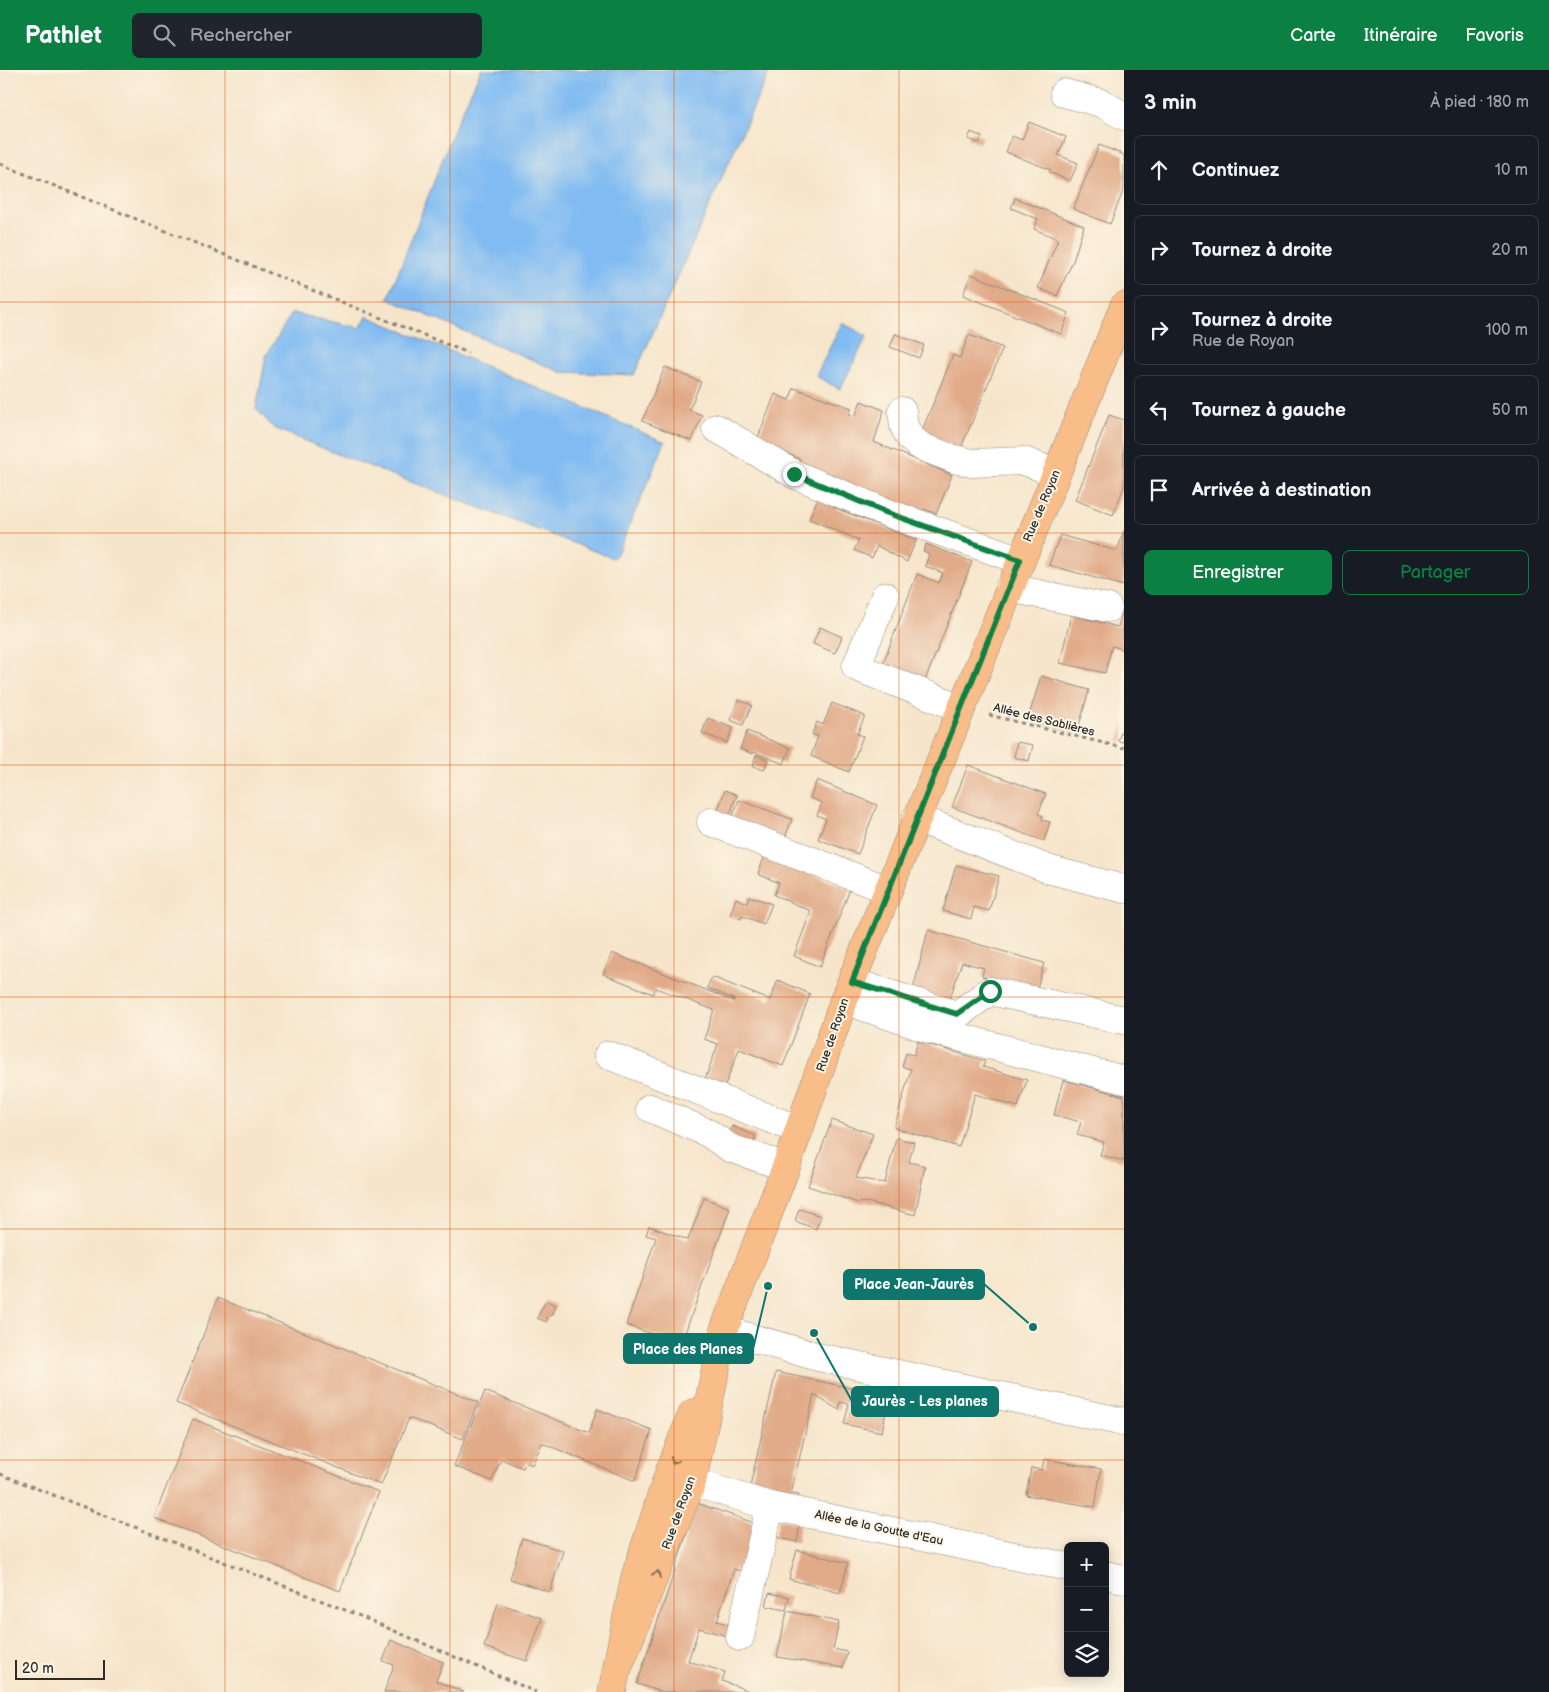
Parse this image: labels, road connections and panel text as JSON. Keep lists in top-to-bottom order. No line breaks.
{"streets":{"main road":["Rue de Royan"],"street":["Allée de la Goutte d'Eau"],"path":["Allée des Sablières"]},"crossings":[["Rue de Royan","Allée des Sablières"],["Rue de Royan","Allée de la Goutte d'Eau"]],"places":["Place des Planes","Place Jean-Jaurès","Jaurès - Les planes"],"scale_bar":"20 m","page":{"header":"Pathlet","search":"Rechercher","nav":["Carte","Itinéraire","Favoris"],"heading":["3 min","À pied · 180 m"],"list":[["Continuez","10 m"],["Tournez à droite","20 m"],["Tournez à droite","Rue de Royan","100 m"],["Tournez à gauche","50 m"],"Arrivée à destination"],"buttons":["Enregistrer","Partager"],"map_buttons":["+","−"],"scale":"20 m"}}
